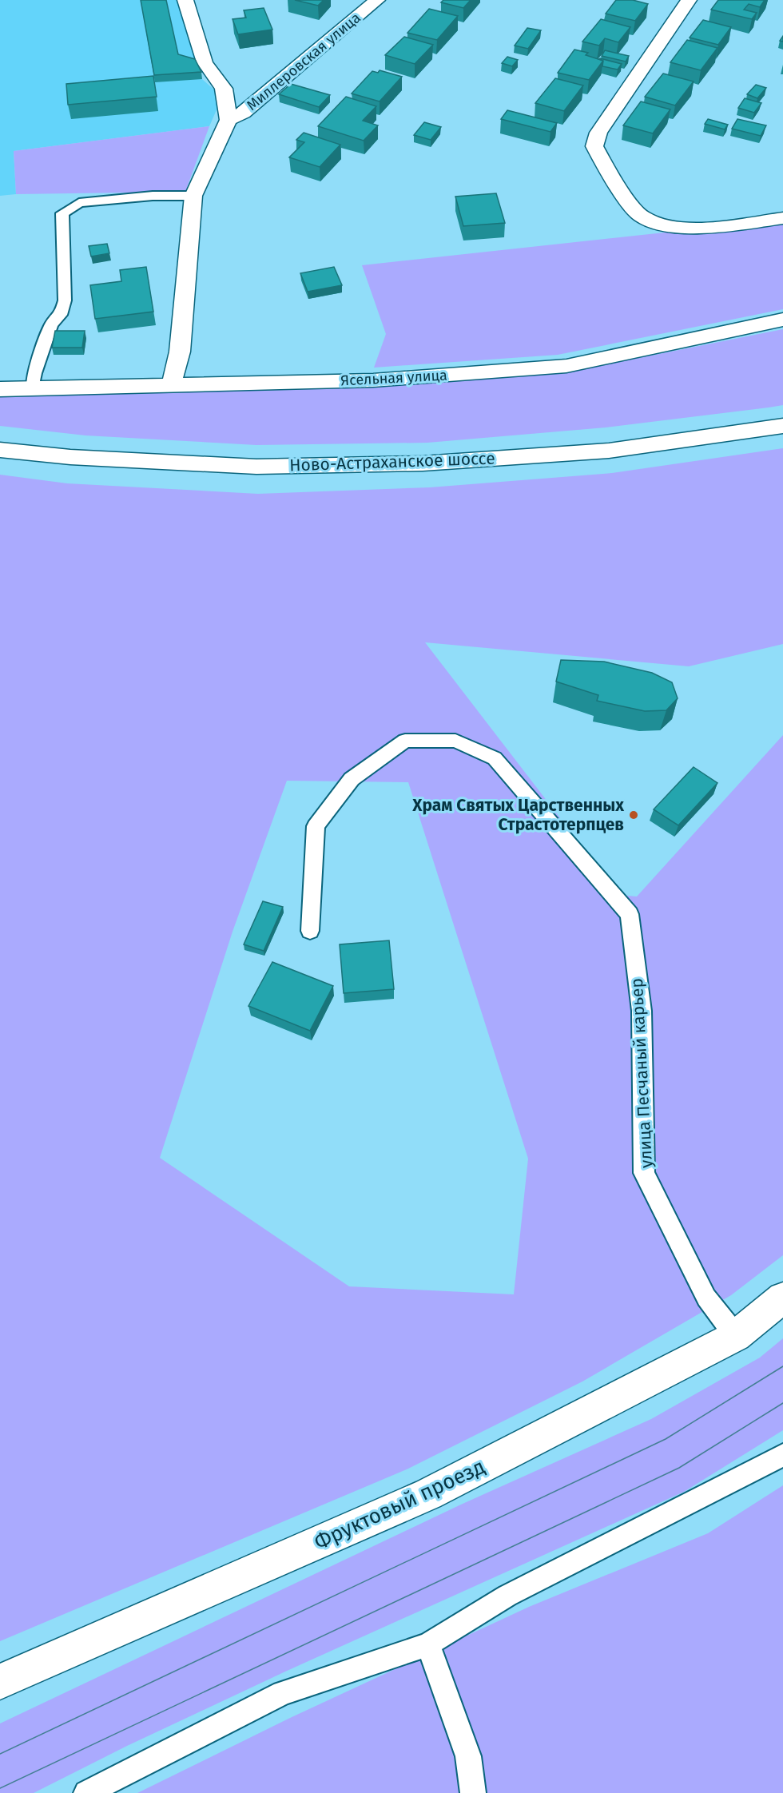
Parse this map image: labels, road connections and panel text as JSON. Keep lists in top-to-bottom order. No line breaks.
{"streets":{"street":["Миллеровская улица","Ясельная улица","Ново-Астраханское шоссе","Фруктовый проезд"],"lane":["улица Песчаный карьер"]},"crossings":[["улица Песчаный карьер","Фруктовый проезд"]],"places":["Храм Святых Царственных Страстотерпцев"]}
